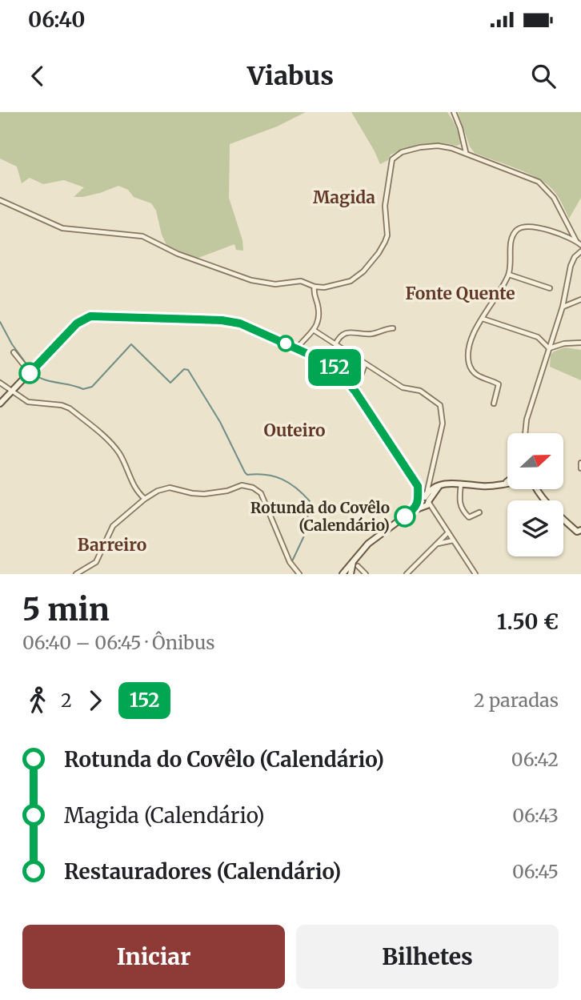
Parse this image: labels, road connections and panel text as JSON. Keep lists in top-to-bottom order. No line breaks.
{"districts":["Magida","Fonte Quente","Outeiro","Barreiro"],"places":["Rotunda do Covêlo (Calendário)"],"lines":["bus line 152"],"north":"right","page":{"status":"06:40","header":"Viabus","on_map":"152","heading":["5 min","06:40 – 06:45 · Ônibus","1.50 €"],"legs":["2","152","2 paradas"],"list":[{"name":"Rotunda do Covêlo (Calendário)","value":"06:42"},{"name":"Magida (Calendário)","value":"06:43"},{"name":"Restauradores (Calendário)","value":"06:45"}],"buttons":["Iniciar","Bilhetes"]}}
